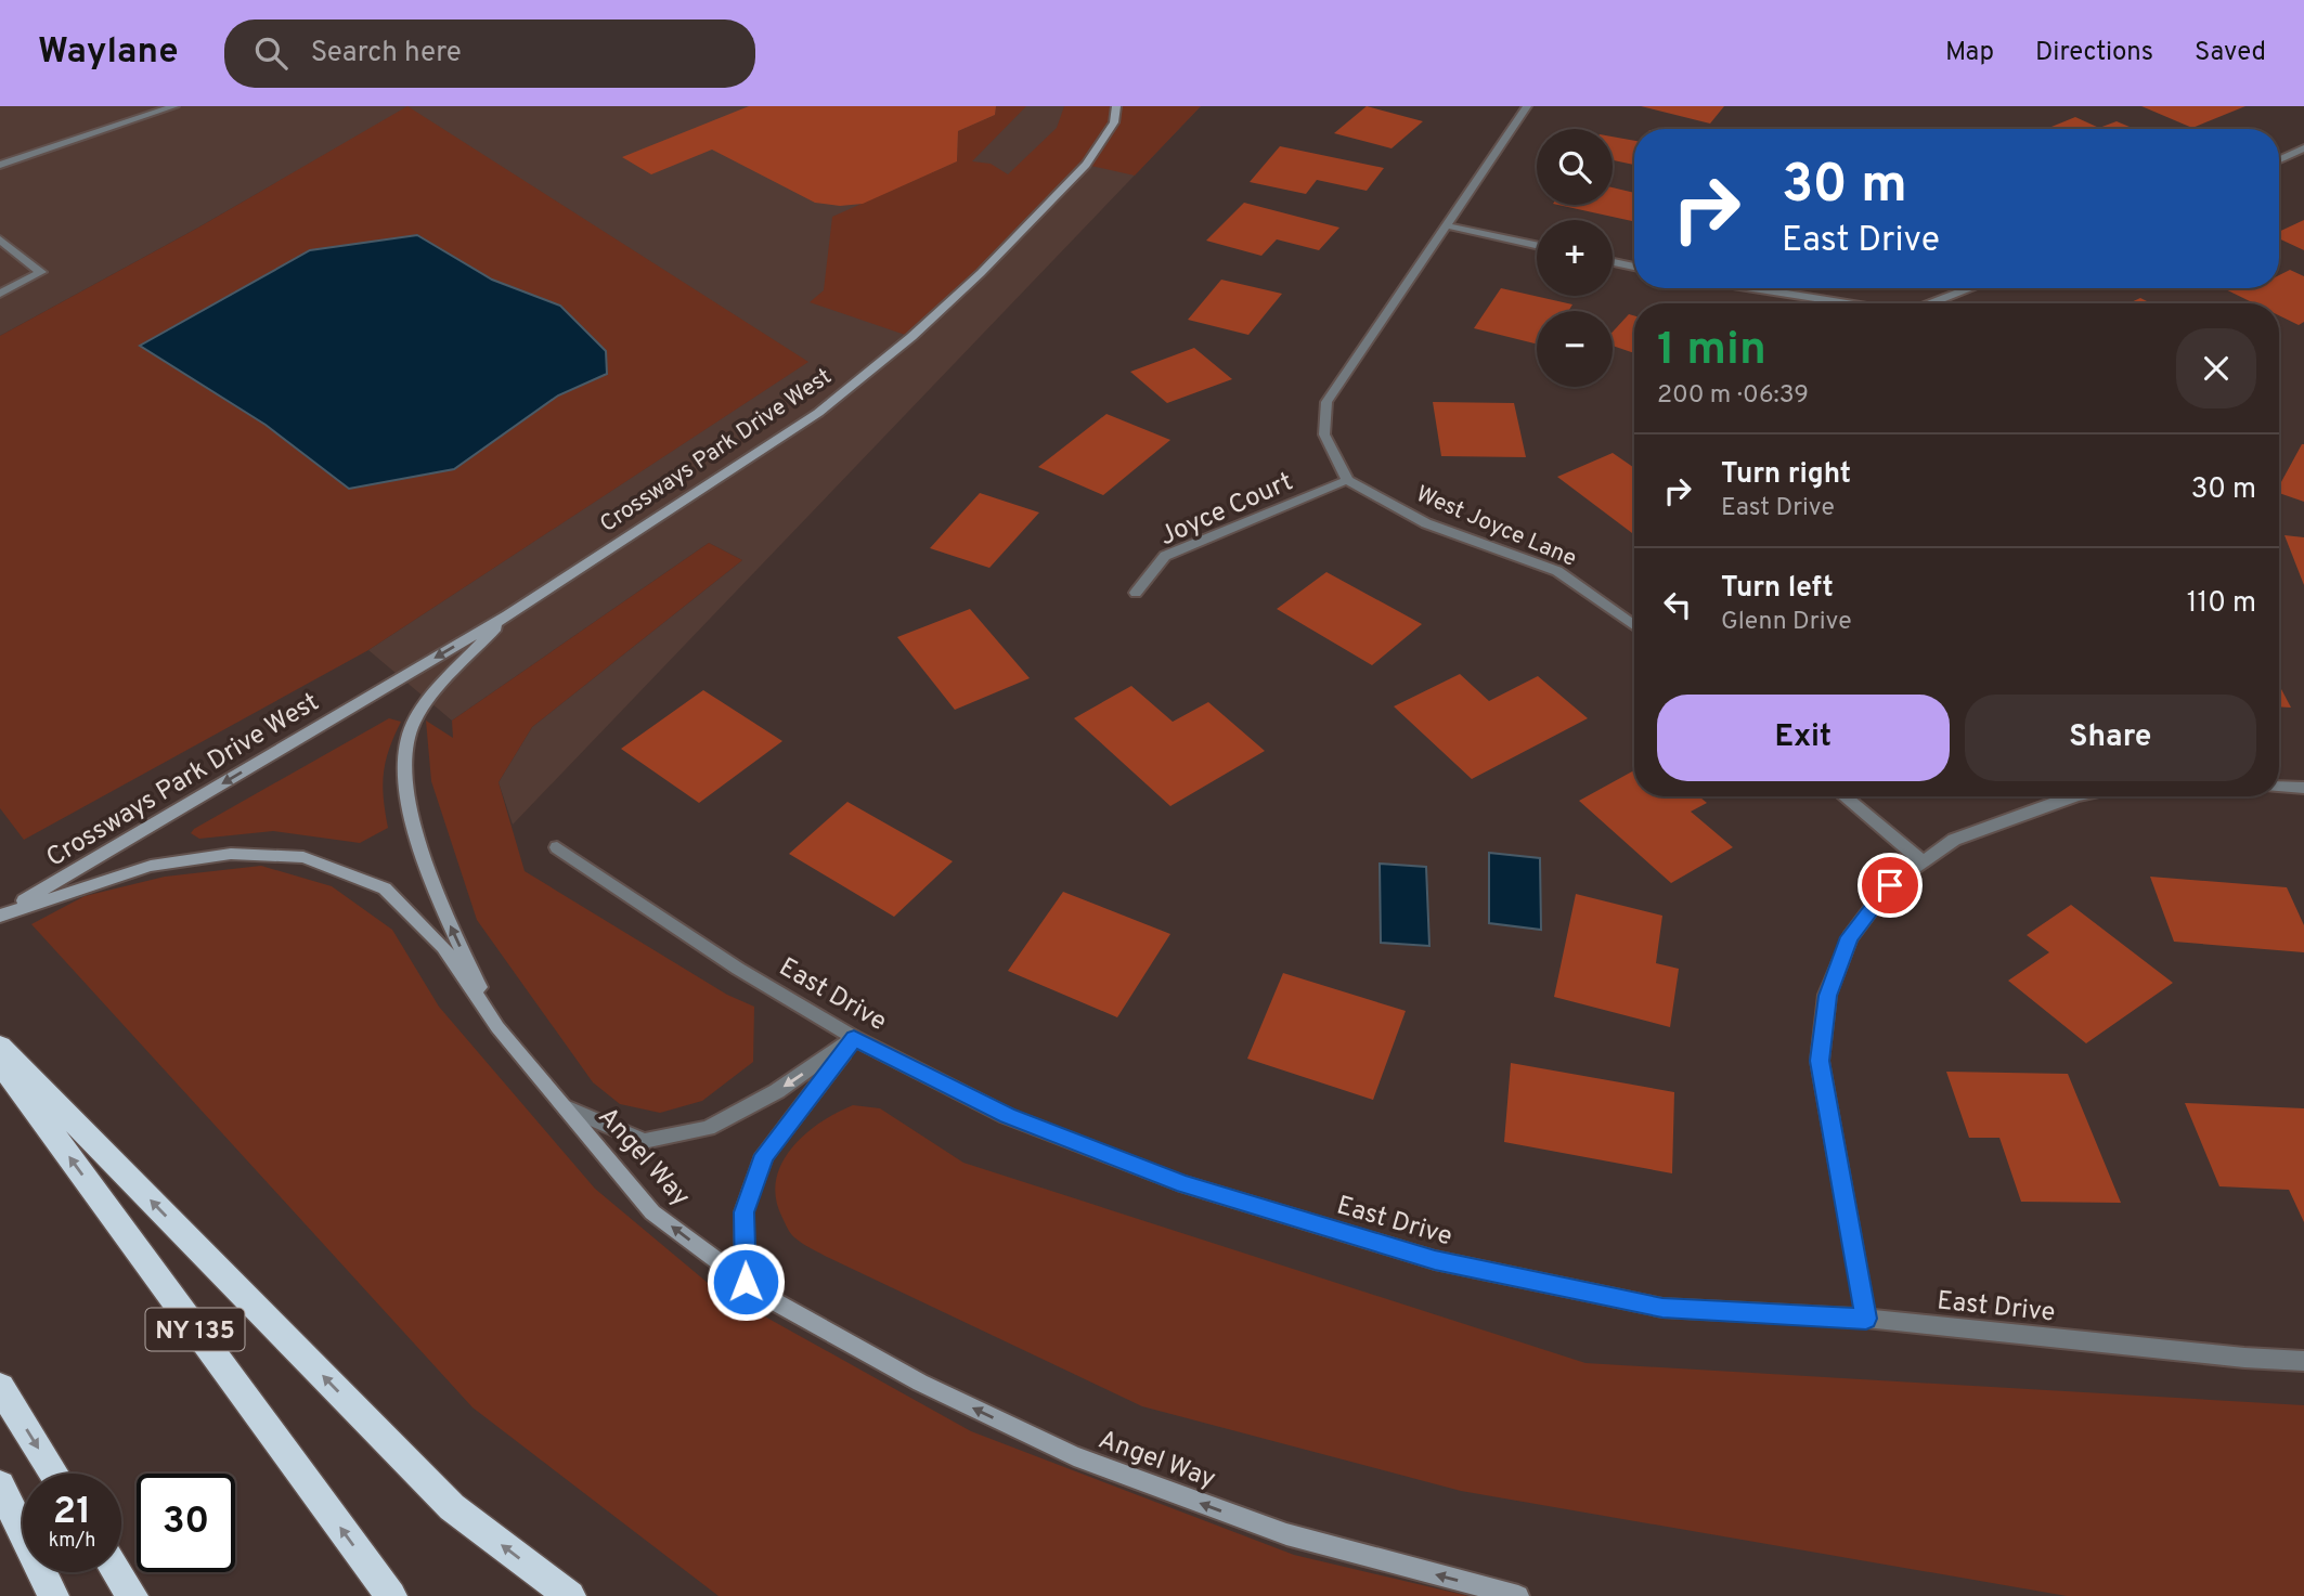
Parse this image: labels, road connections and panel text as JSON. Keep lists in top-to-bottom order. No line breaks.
{"streets":{"highway":["NY 135"],"street":["Crossways Park Drive West","Joyce Court","West Joyce Lane","East Drive","Angel Way"]},"crossings":[["Crossways Park Drive West","Angel Way"],["Joyce Court","West Joyce Lane"]],"one_way":["Angel Way"],"page":{"header":"Waylane","search":"Search here","nav":["Map","Directions","Saved"],"map_buttons":["+","−"],"turn":["30 m","East Drive"],"heading":["1 min","200 m · 06:39"],"list":[{"name":"Turn right","note":"East Drive","value":"30 m"},{"name":"Turn left","note":"Glenn Drive","value":"110 m"}],"buttons":["Exit","Share"],"speed":"21 km/h","limit":"30"}}
